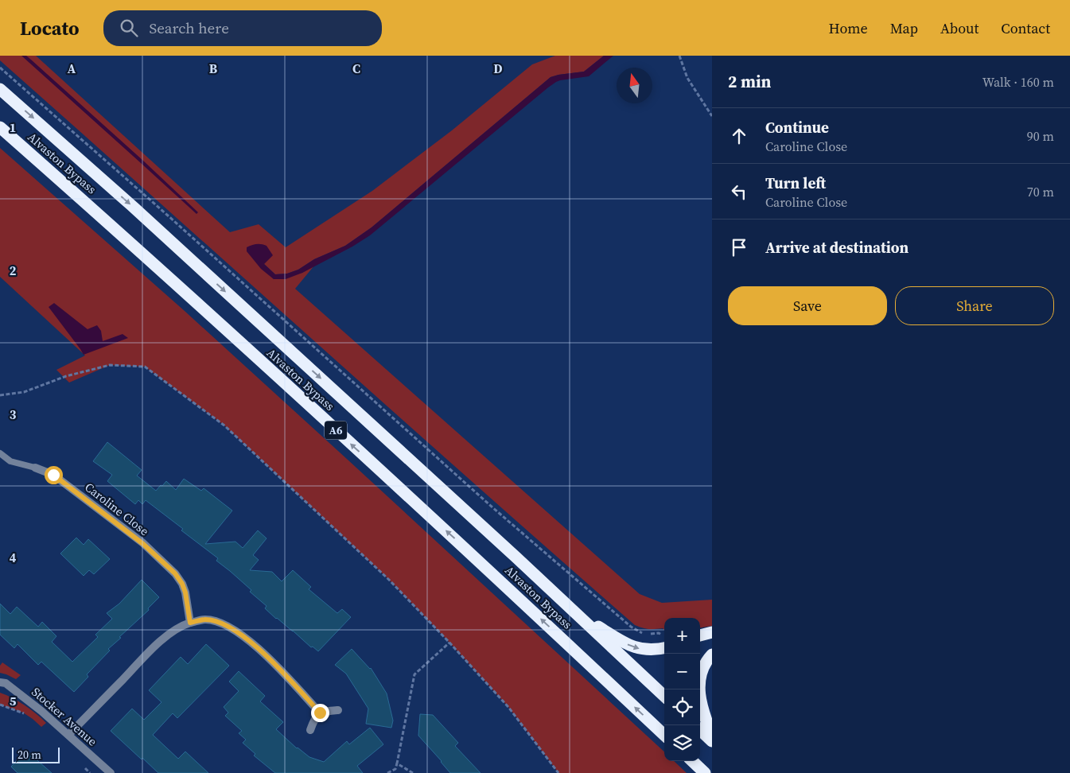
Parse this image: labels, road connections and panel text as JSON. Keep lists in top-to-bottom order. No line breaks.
{"streets":{"highway":["Alvaston Bypass","A6"],"street":["Caroline Close","Stocker Avenue"]},"scale_bar":"20 m","north":"top","page":{"header":"Locato","search":"Search here","nav":["Home","Map","About","Contact"],"heading":["2 min","Walk · 160 m"],"list":[["Continue","Caroline Close","90 m"],["Turn left","Caroline Close","70 m"],"Arrive at destination"],"buttons":["Save","Share"],"map_buttons":["+","−"],"scale":"20 m"},"grid":{"columns":["A","B","C","D"],"rows":["1","2","3","4","5"]}}
